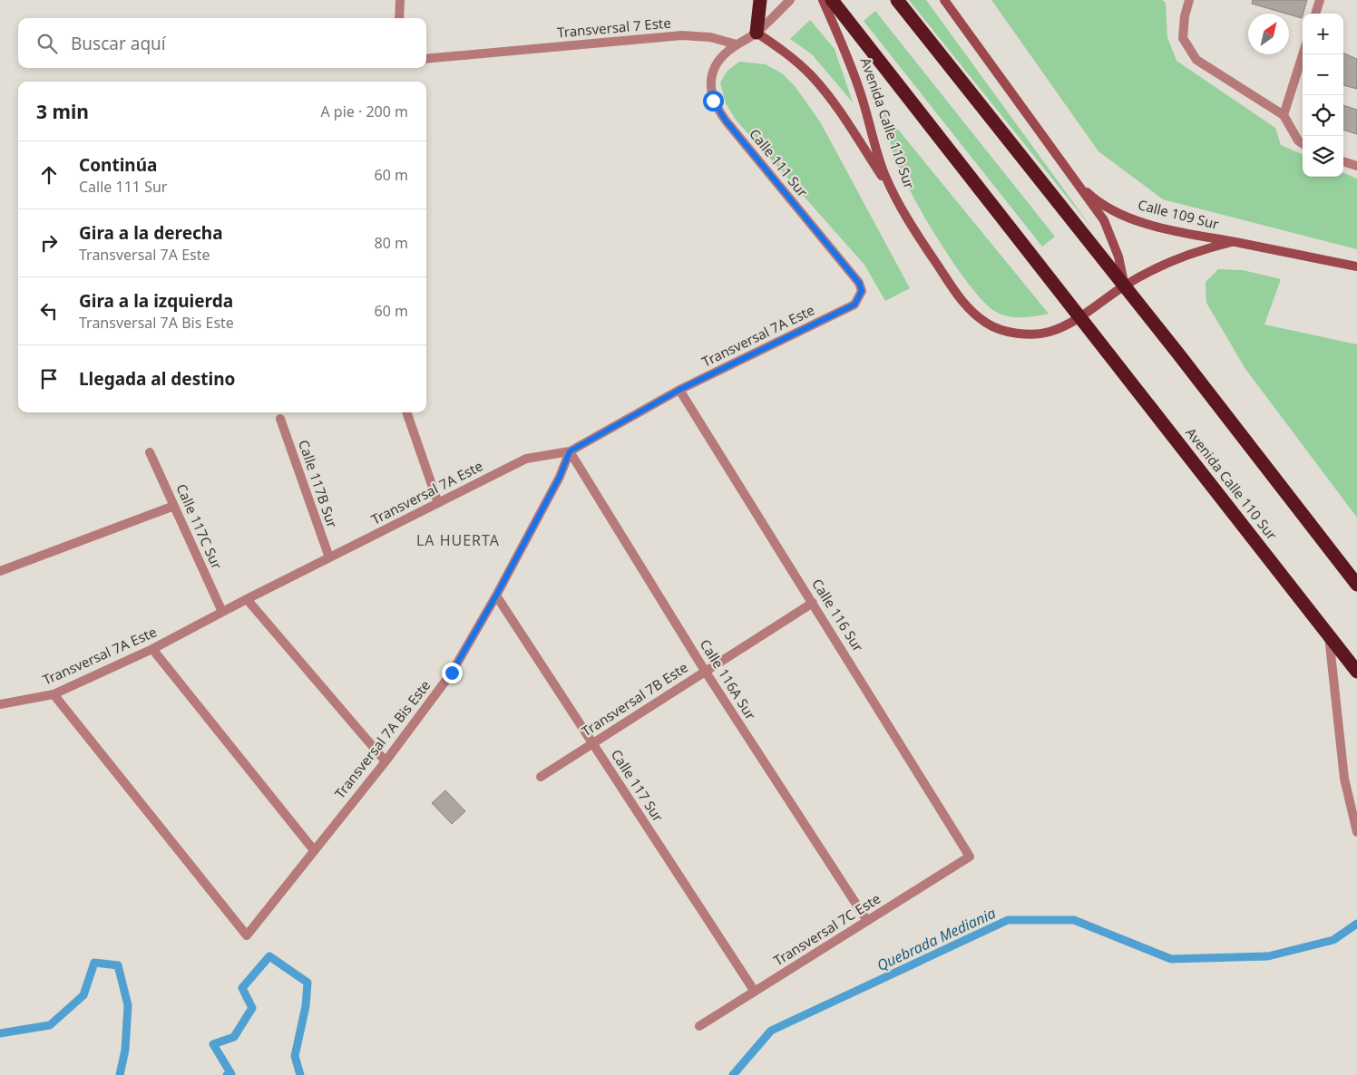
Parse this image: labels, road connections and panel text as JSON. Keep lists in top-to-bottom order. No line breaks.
{"streets":{"highway":["Avenida Calle 110 Sur"],"street":["Transversal 7 Este","Calle 111 Sur","Calle 109 Sur","Transversal 7A Este","Calle 117B Sur","Calle 117C Sur","Calle 116 Sur","Calle 116A Sur","Transversal 7B Este","Transversal 7A Bis Este","Calle 117 Sur","Transversal 7C Este"]},"crossings":[["Transversal 7 Este","Calle 111 Sur"],["Avenida Calle 110 Sur","Calle 109 Sur"],["Calle 111 Sur","Transversal 7A Este"],["Transversal 7A Este","Calle 117B Sur"],["Transversal 7A Este","Calle 117C Sur"],["Transversal 7A Este","Calle 116 Sur"],["Transversal 7A Este","Calle 116A Sur"],["Transversal 7A Este","Transversal 7A Bis Este"],["Calle 116 Sur","Transversal 7B Este"],["Calle 116 Sur","Transversal 7C Este"],["Calle 116A Sur","Transversal 7B Este"],["Calle 116A Sur","Transversal 7A Bis Este"],["Calle 116A Sur","Transversal 7C Este"],["Transversal 7B Este","Calle 117 Sur"],["Transversal 7A Bis Este","Calle 117 Sur"],["Calle 117 Sur","Transversal 7C Este"]],"districts":["LA HUERTA"],"water":["Quebrada Mediania"],"north":"top right","page":{"map_buttons":["+","−"],"search":"Buscar aquí","heading":["3 min","A pie · 200 m"],"list":[["Continúa","Calle 111 Sur","60 m"],["Gira a la derecha","Transversal 7A Este","80 m"],["Gira a la izquierda","Transversal 7A Bis Este","60 m"],"Llegada al destino"]}}
